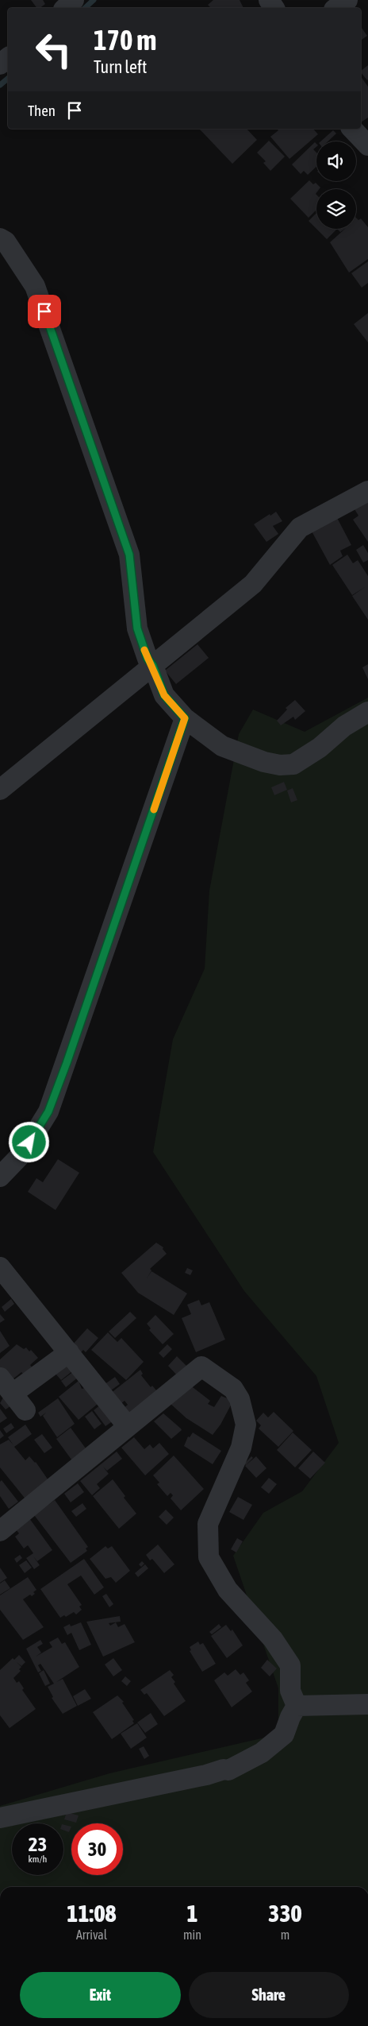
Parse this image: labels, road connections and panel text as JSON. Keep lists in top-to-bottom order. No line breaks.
{"page":{"turn":["170 m","Turn left"],"then":"Then","speed":"23 km/h","limit":"30","eta":["11:08","Arrival","1","min","330","m"],"buttons":["Exit","Share"]}}
